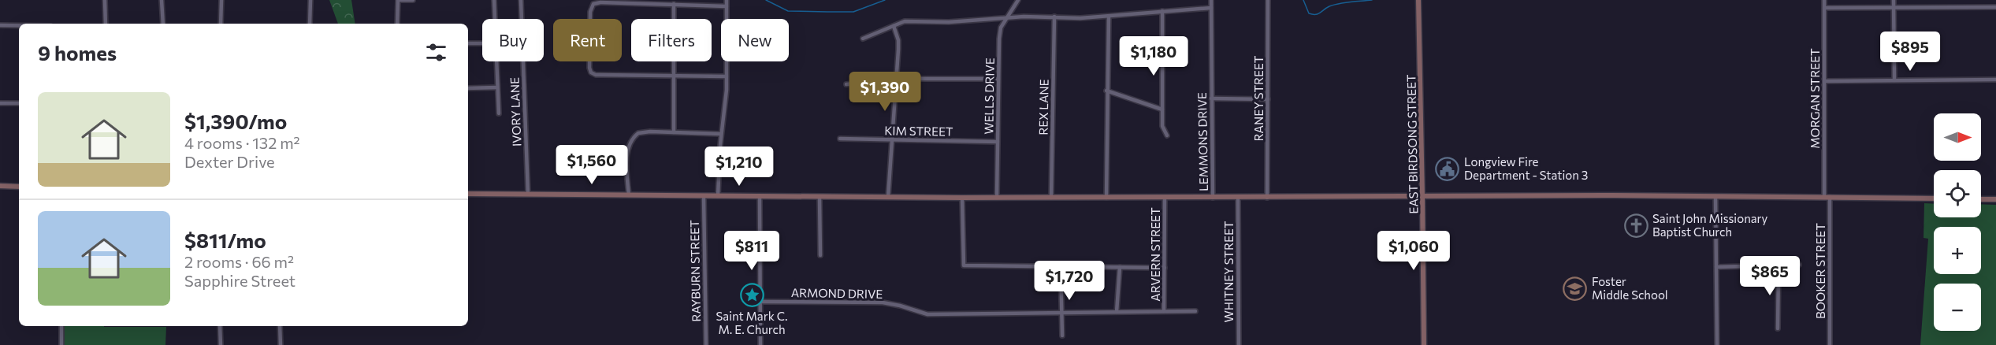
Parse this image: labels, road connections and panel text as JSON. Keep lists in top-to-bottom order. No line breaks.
{"streets":{"street":["WELLS DRIVE","RANEY STREET","MORGAN STREET","REX LANE","IVORY LANE","KIM STREET","LEMMONS DRIVE","EAST BIRDSONG STREET","ARVERN STREET","RAYBURN STREET","BOOKER STREET","WHITNEY STREET","ARMOND DRIVE"]},"crossings":[["WELLS DRIVE","KIM STREET"],["ARVERN STREET","ARMOND DRIVE"]],"places":{"public building":["Longview Fire Department - Station 3"],"church":["Saint John Missionary Baptist Church"],"school or university":["Foster Middle School"],"place":["Saint Mark C. M. E. Church"]},"north":"right","page":{"chip":["Buy","Rent","Filters","New"],"heading":"9 homes","price":["$895","$1,180","$1,390","$1,560","$1,210","$811","$1,060","$865","$1,720"],"list":[{"name":"$1,390/mo","note":"4 rooms · 132 m² · Dexter Drive"},{"name":"$811/mo","note":"2 rooms · 66 m² · Sapphire Street"}],"map_buttons":["+","−"]}}
